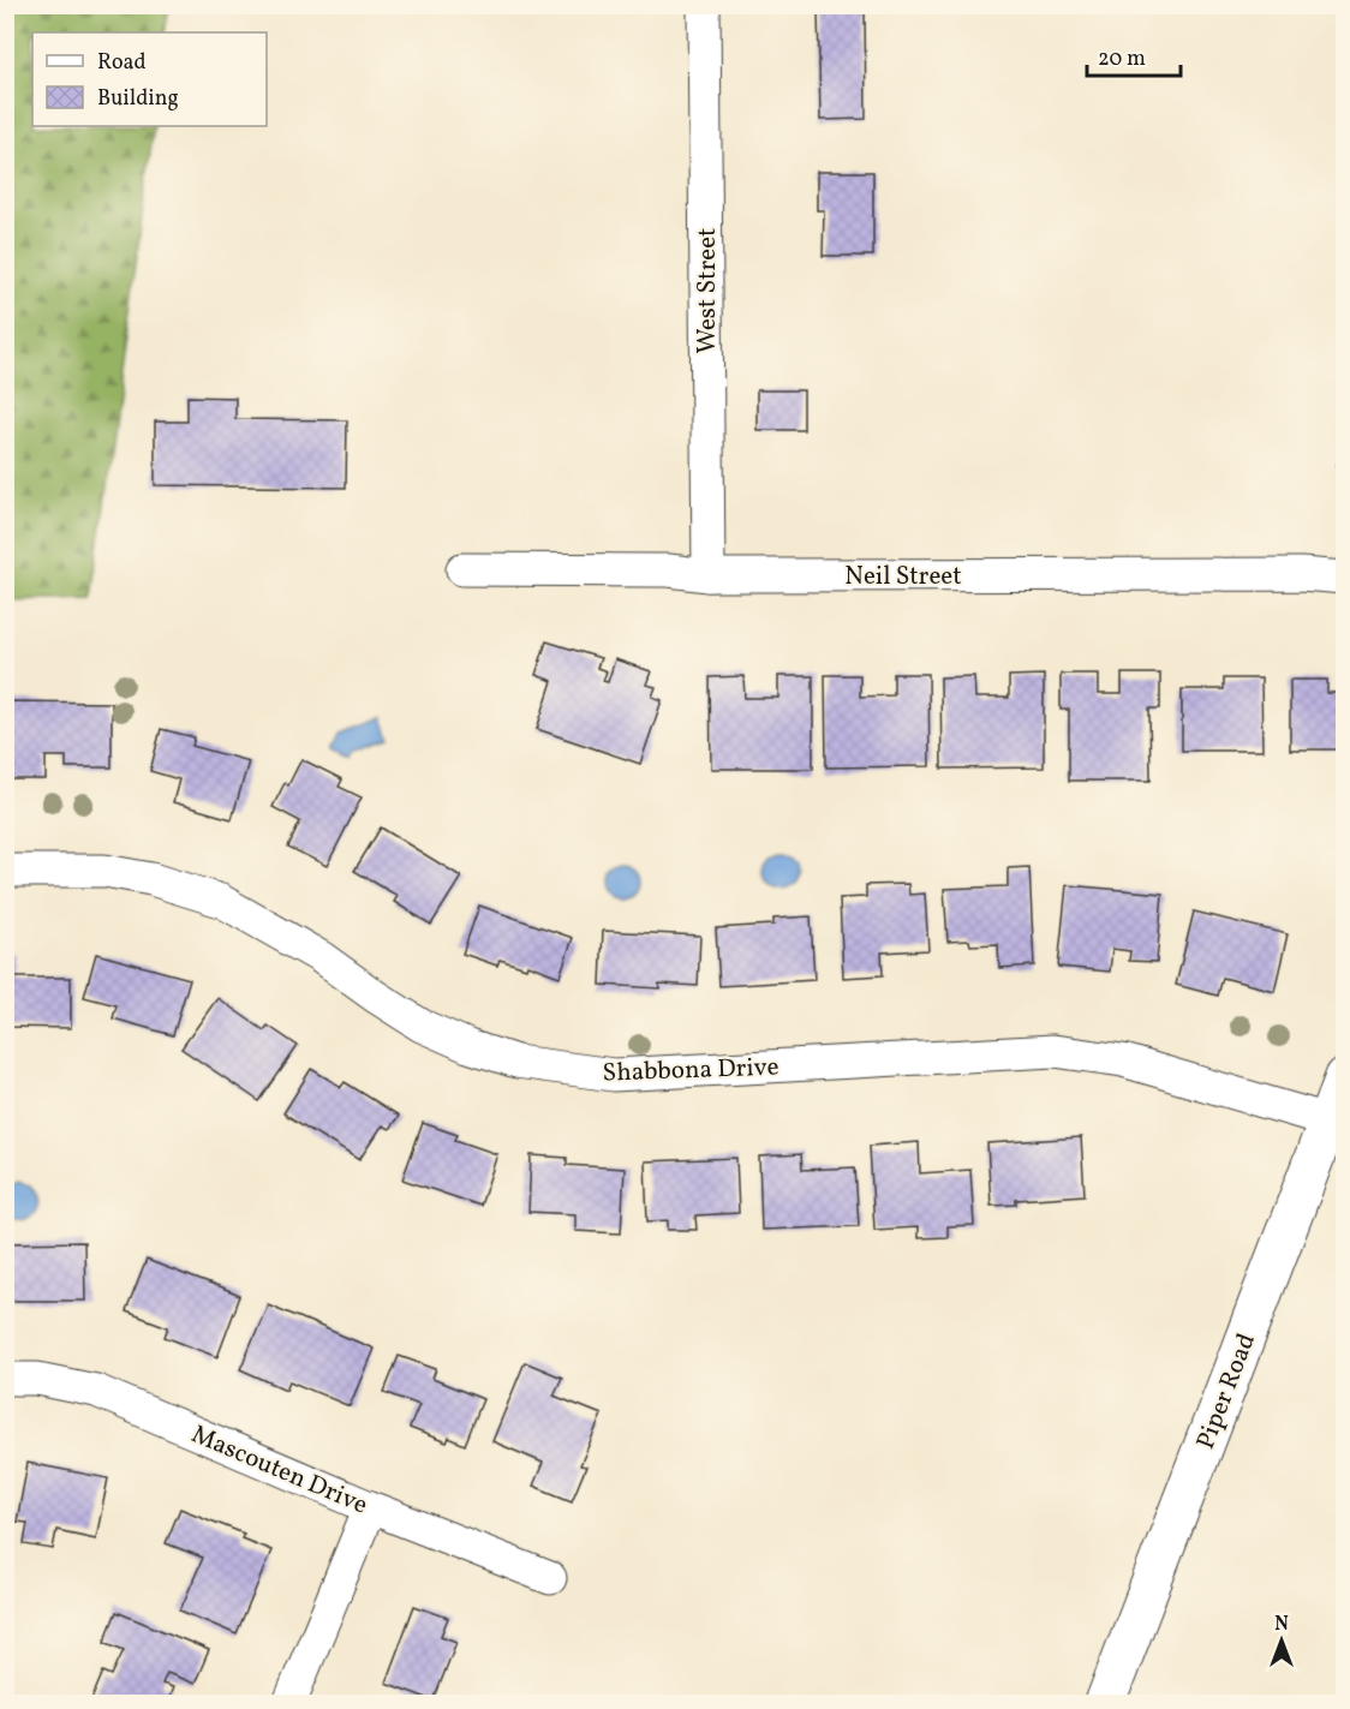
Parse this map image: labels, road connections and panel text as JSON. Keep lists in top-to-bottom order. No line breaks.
{"streets":{"street":["West Street","Neil Street","Shabbona Drive","Piper Road","Mascouten Drive"]},"crossings":[["West Street","Neil Street"],["Shabbona Drive","Piper Road"]],"legend":["Road","Building"],"scale_bar":"20 m","north":"top"}
